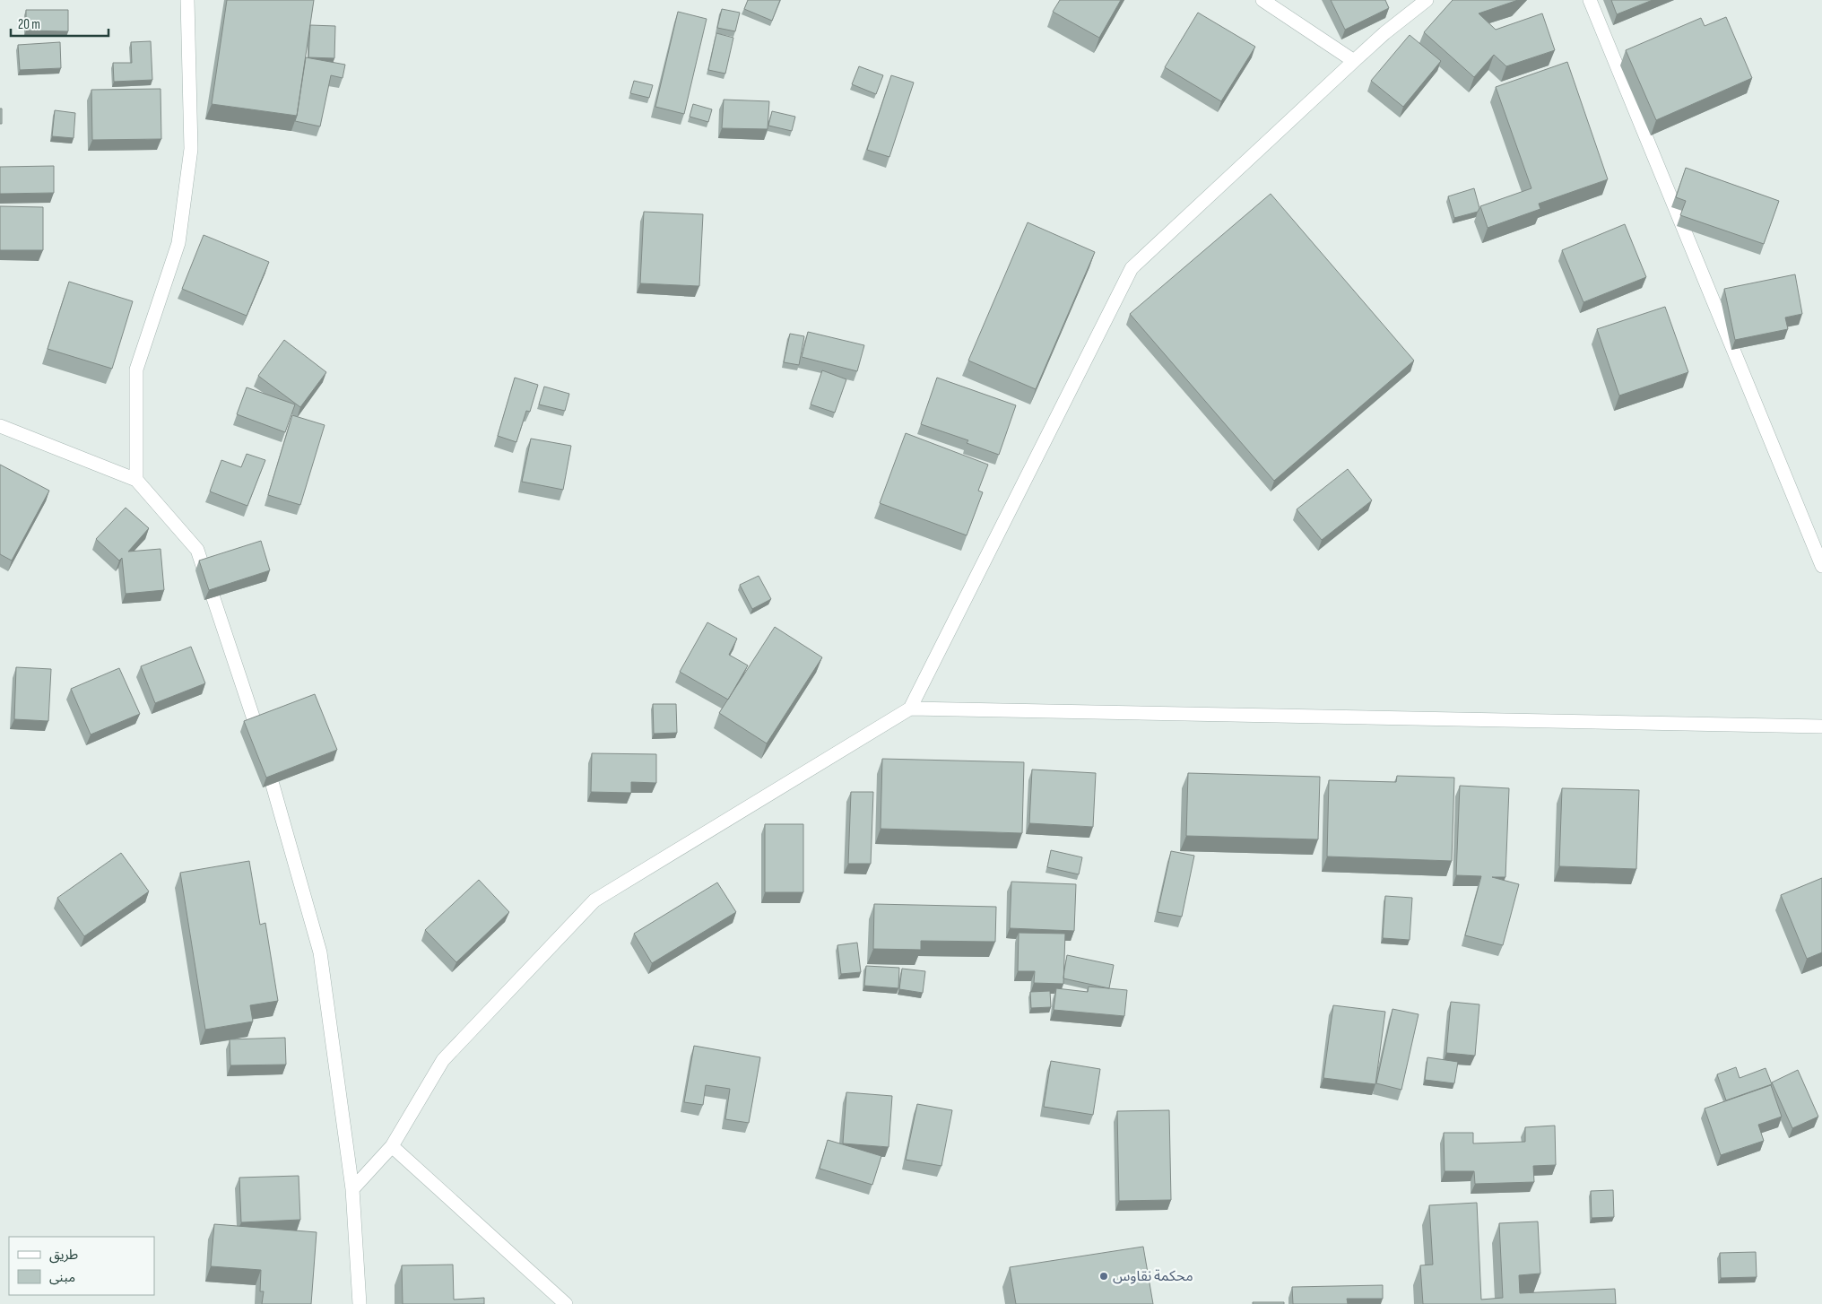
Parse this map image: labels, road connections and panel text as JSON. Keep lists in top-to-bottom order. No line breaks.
{"places":["محكمة نقاوس"],"legend":["طريق","مبنى"],"scale_bar":"20 m"}
